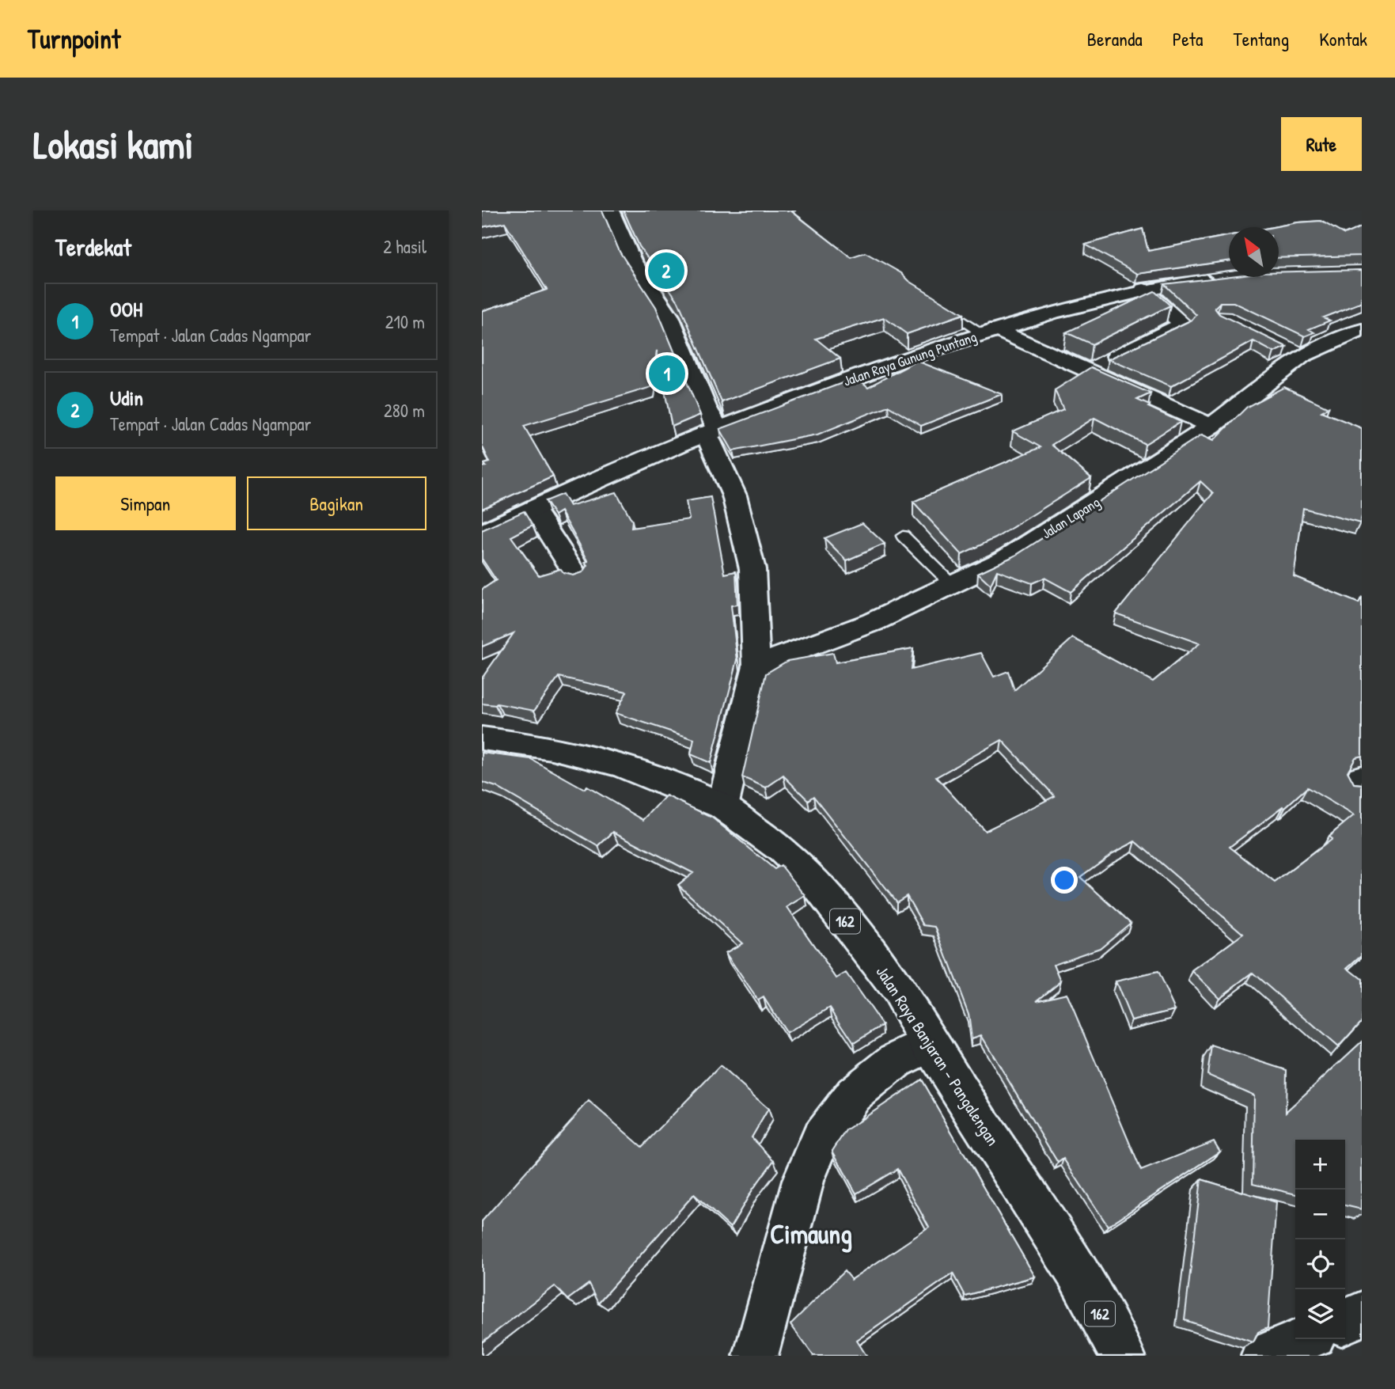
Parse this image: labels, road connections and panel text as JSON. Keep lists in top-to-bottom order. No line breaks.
{"streets":{"street":["Jalan Raya Gunung Puntang","Jalan Lapang","162","Jalan Raya Banjaran - Pangalengan"]},"districts":["Cimaung"],"north":"top left","page":{"header":"Turnpoint","nav":["Beranda","Peta","Tentang","Kontak"],"buttons":["Rute",["Simpan","Bagikan"]],"title":"Lokasi kami","heading":["Terdekat","2 hasil"],"pins":["2","1"],"list":[{"mark":"1","name":"OOH","note":"Tempat · Jalan Cadas Ngampar","value":"210 m"},{"mark":"2","name":"Udin","note":"Tempat · Jalan Cadas Ngampar","value":"280 m"}],"map_buttons":["+","−"]}}
